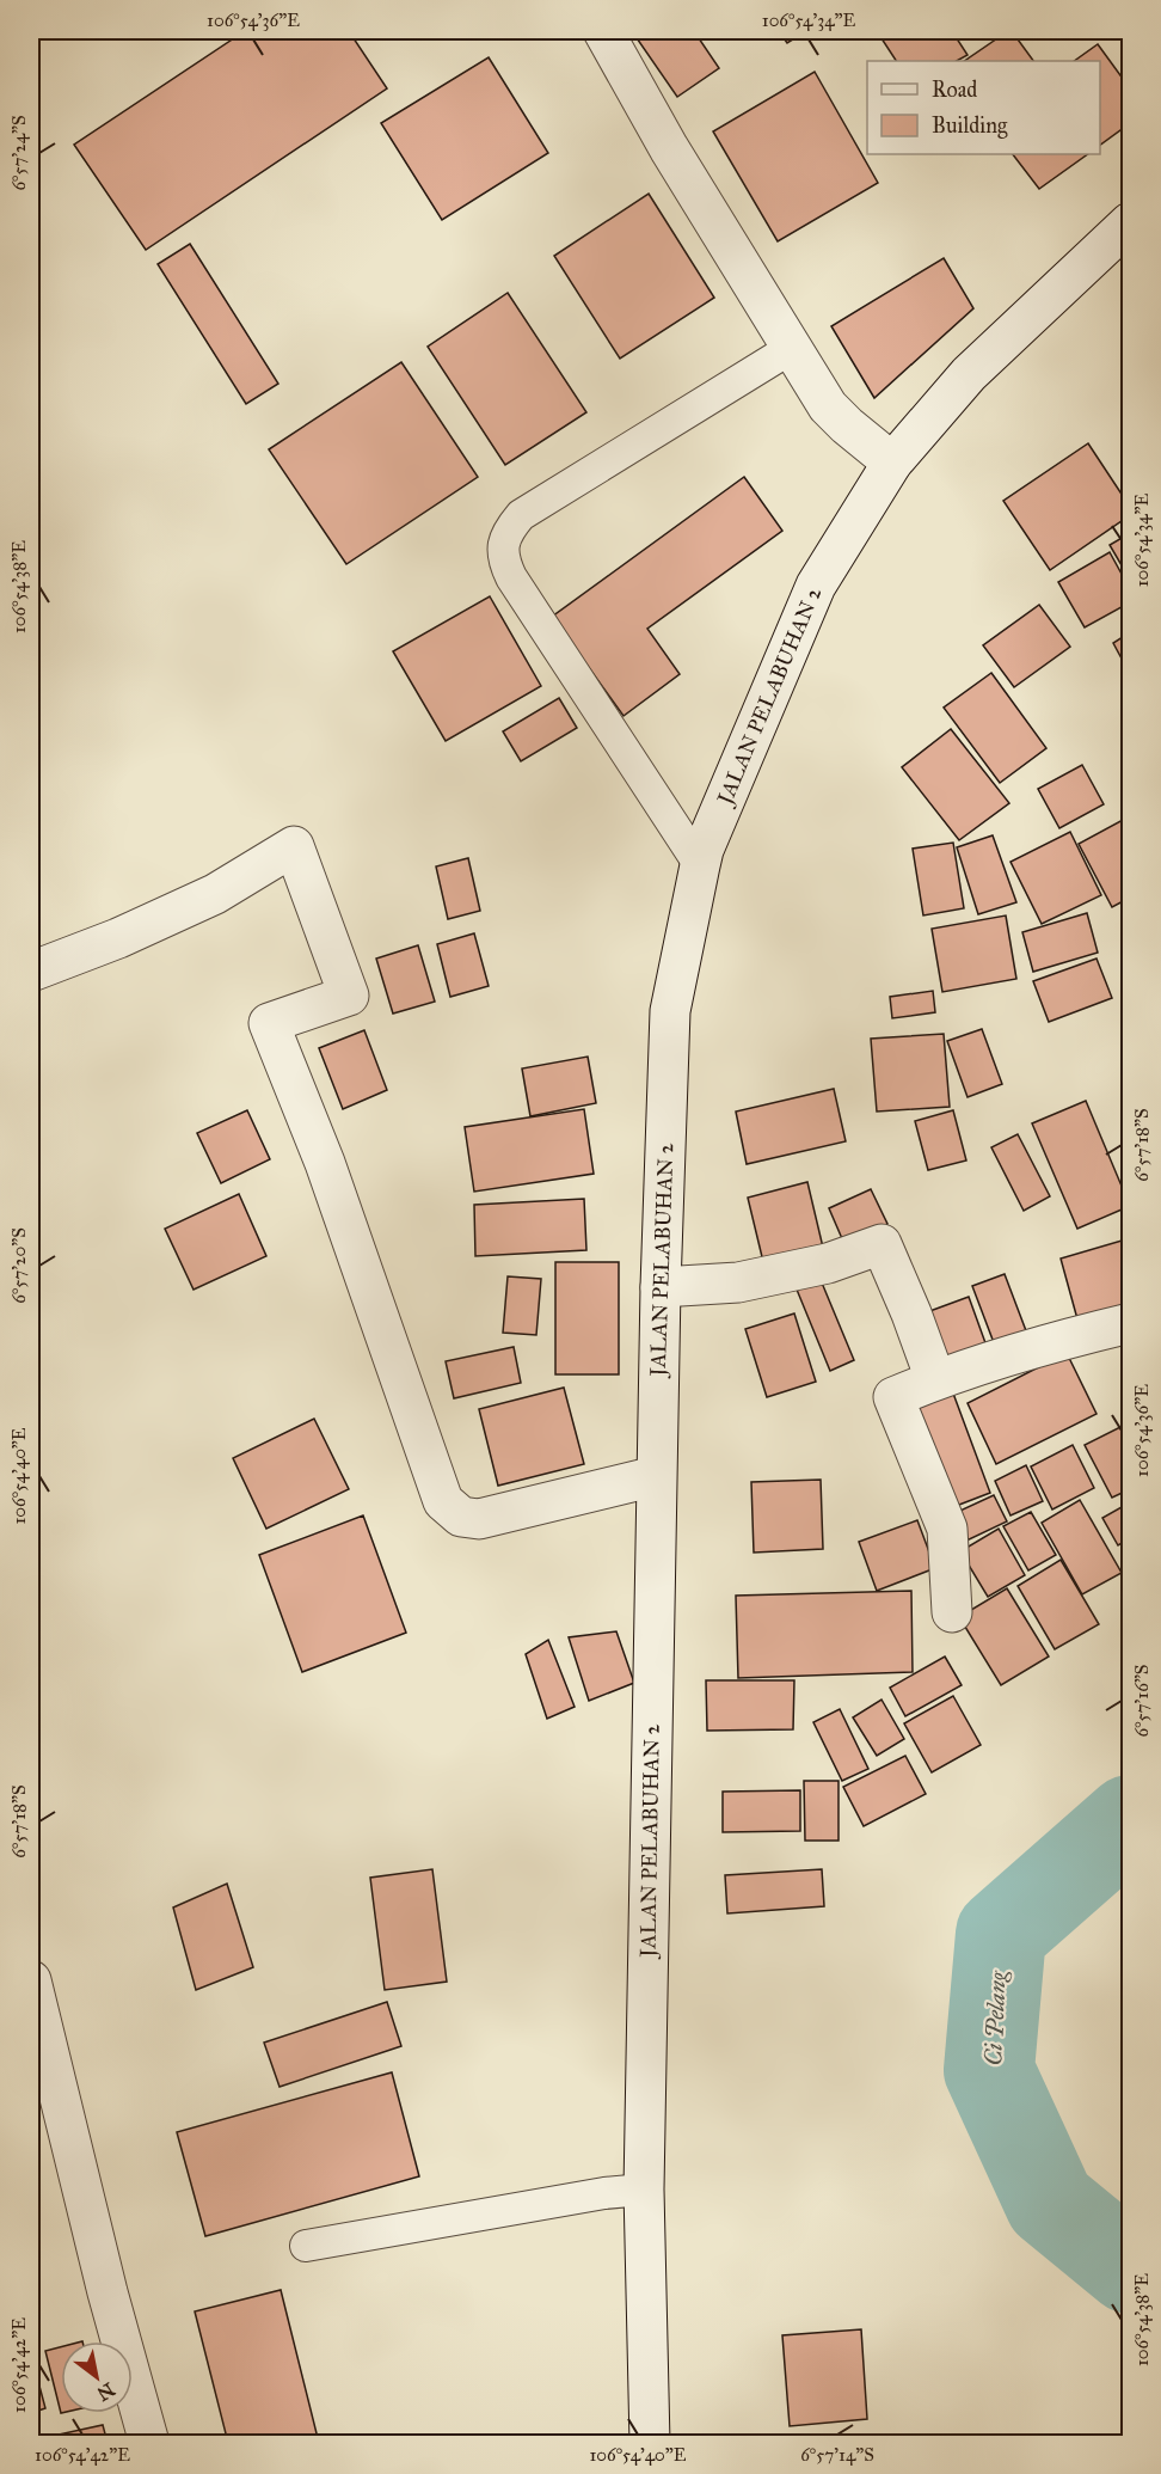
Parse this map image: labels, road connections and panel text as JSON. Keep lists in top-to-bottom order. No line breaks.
{"streets":{"street":["JALAN PELABUHAN 2"]},"water":["Ci Pelang"],"legend":["Road","Building"],"north":"bottom right","coordinates":["106°54'36\"E","106°54'34\"E","6°57'24\"S","106°54'38\"E","6°57'18\"S","6°57'20\"S","106°54'40\"E","6°57'16\"S","106°54'42\"E","6°57'14\"S"]}
